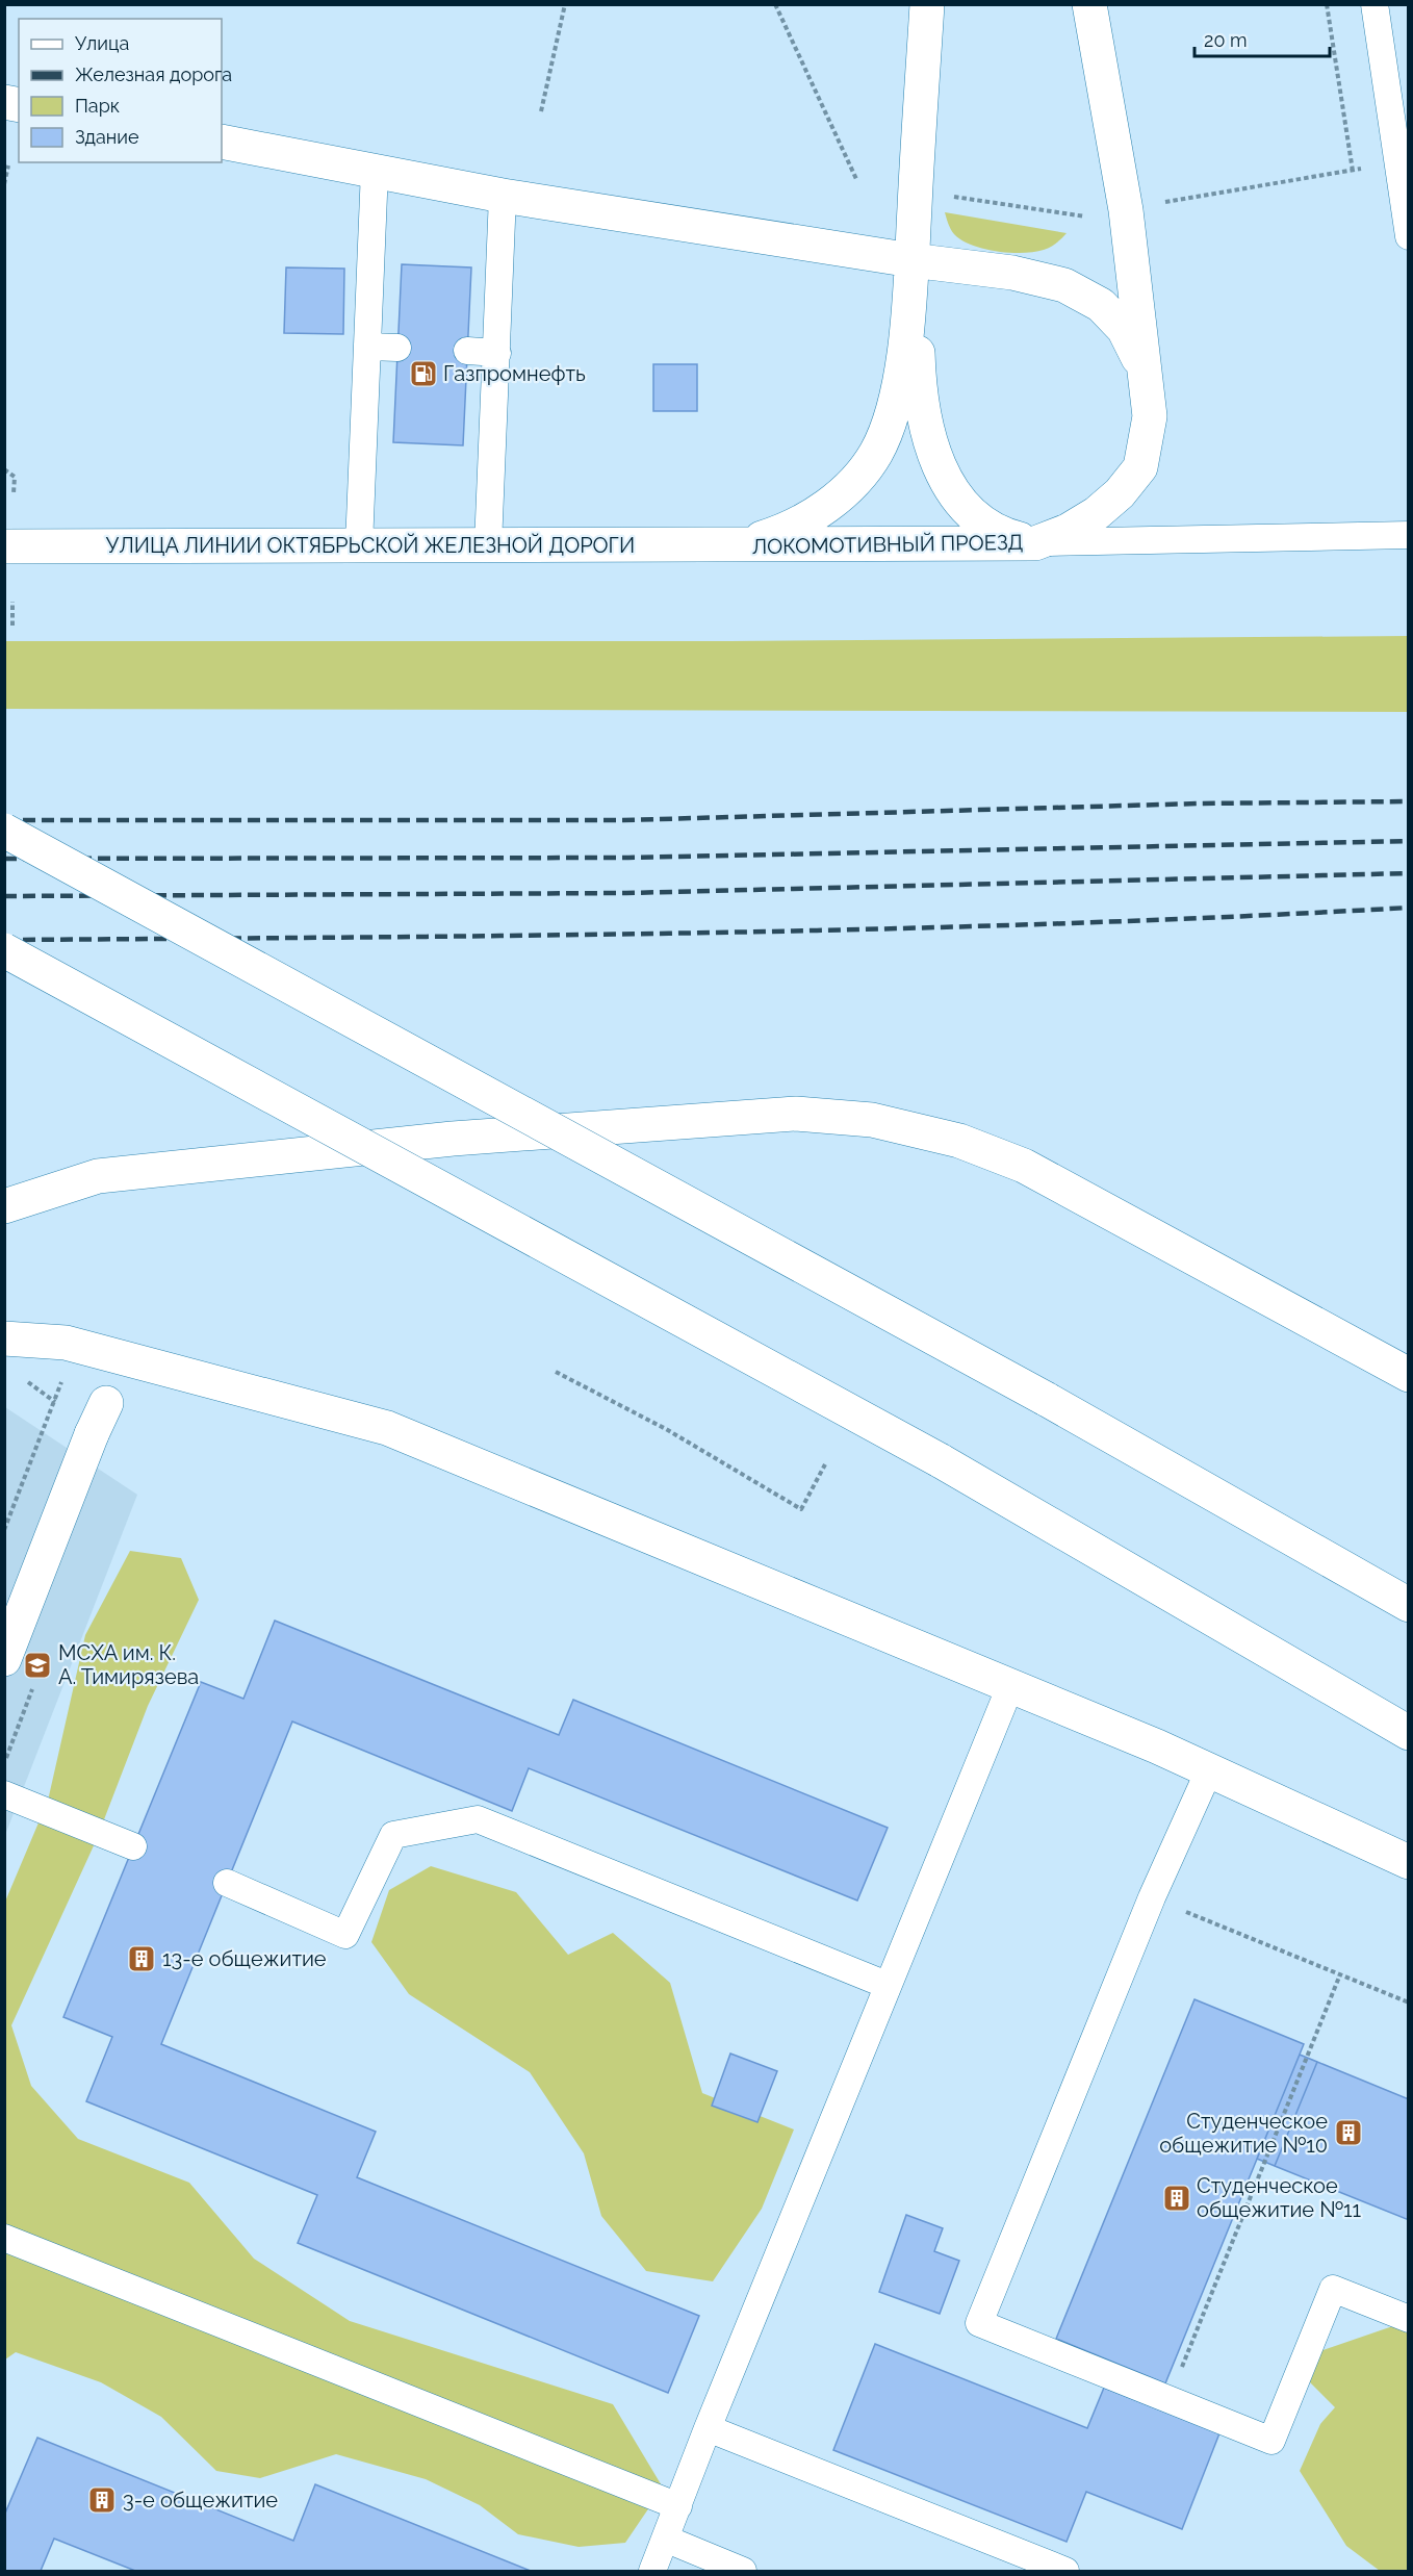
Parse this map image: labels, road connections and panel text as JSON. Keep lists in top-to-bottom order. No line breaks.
{"streets":{"main road":["ЛОКОМОТИВНЫЙ ПРОЕЗД","УЛИЦА ЛИНИИ ОКТЯБРЬСКОЙ ЖЕЛЕЗНОЙ ДОРОГИ"]},"crossings":[["ЛОКОМОТИВНЫЙ ПРОЕЗД","УЛИЦА ЛИНИИ ОКТЯБРЬСКОЙ ЖЕЛЕЗНОЙ ДОРОГИ"]],"places":{"fuel station":["Газпромнефть"],"school or university":["МСХА им. К. А. Тимирязева"],"building":["13-е общежитие","Студенческое общежитие №10","Студенческое общежитие №11","3-е общежитие"]},"legend":["Улица","Железная дорога","Парк","Здание"],"scale_bar":"20 m"}
